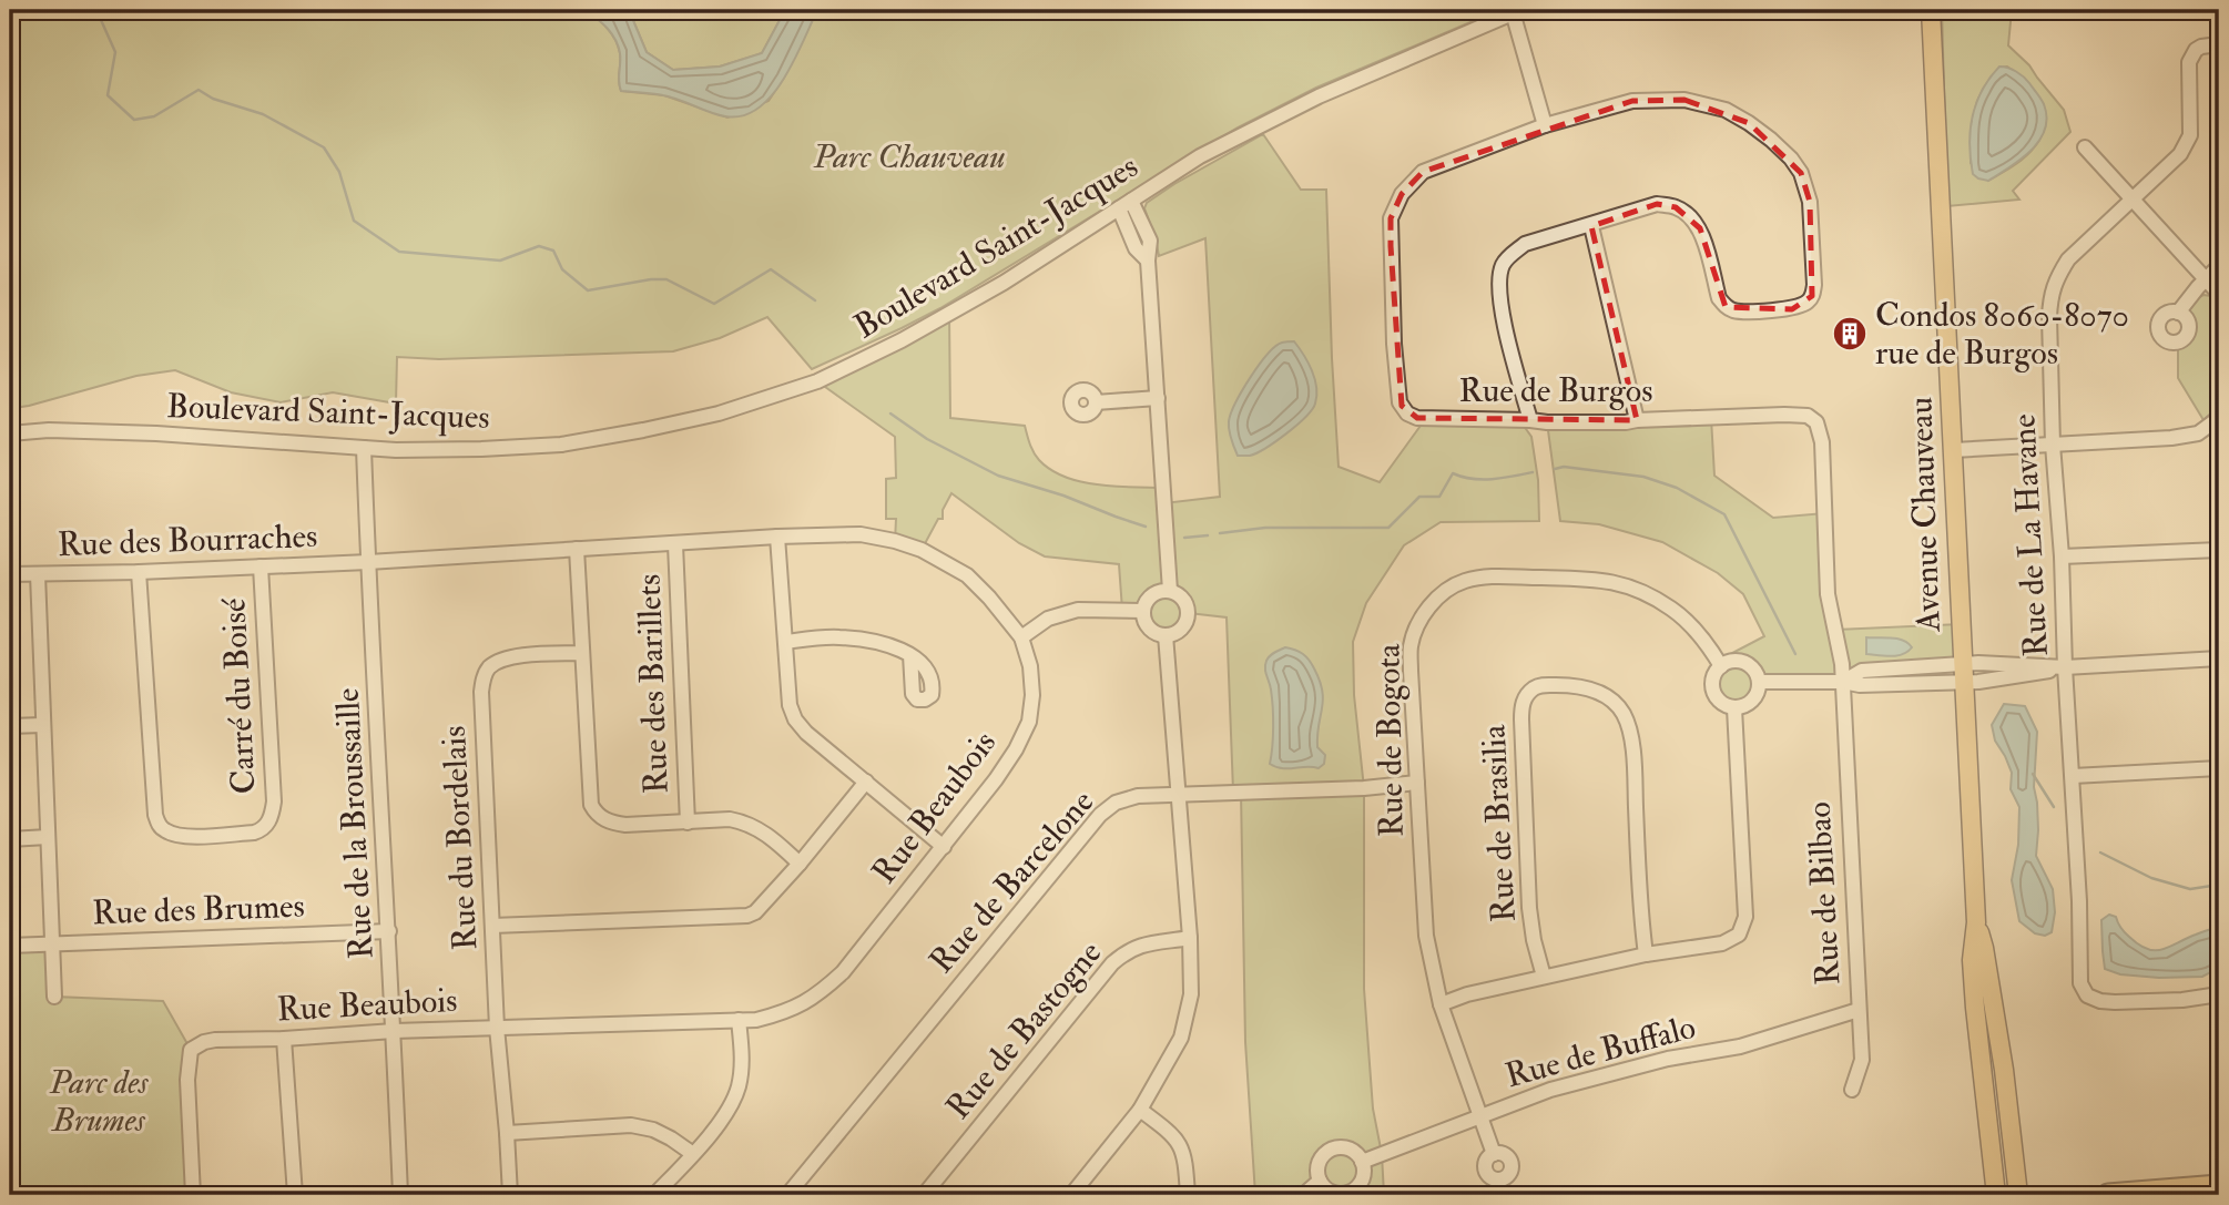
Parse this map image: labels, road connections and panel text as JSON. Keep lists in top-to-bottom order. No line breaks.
{"streets":{"main road":["Avenue Chauveau"],"street":["Boulevard Saint-Jacques","Rue de Burgos","Rue de La Havane","Rue des Bourraches","Rue des Barillets","Carré du Boisé","Rue de Bogota","Rue Beaubois","Rue de la Broussaille","Rue de Brasilia","Rue du Bordelais","Rue de Barcelone","Rue de Bilbao","Rue des Brumes","Rue de Bastogne","Rue de Buffalo"]},"crossings":[["Boulevard Saint-Jacques","Rue de la Broussaille"],["Rue de Burgos","Rue de Bilbao"],["Rue des Bourraches","Carré du Boisé"],["Rue des Bourraches","Rue Beaubois"],["Rue des Bourraches","Rue de la Broussaille"],["Rue des Barillets","Rue Beaubois"],["Rue de Bogota","Rue de Barcelone"],["Rue de Bogota","Rue de Buffalo"],["Rue Beaubois","Rue de la Broussaille"],["Rue Beaubois","Rue du Bordelais"],["Rue de la Broussaille","Rue des Brumes"],["Rue de Bilbao","Rue de Buffalo"]],"parks":["Parc Chauveau","Parc des Brumes"],"places":{"building":["Condos 8060-8070 rue de Burgos"]}}
